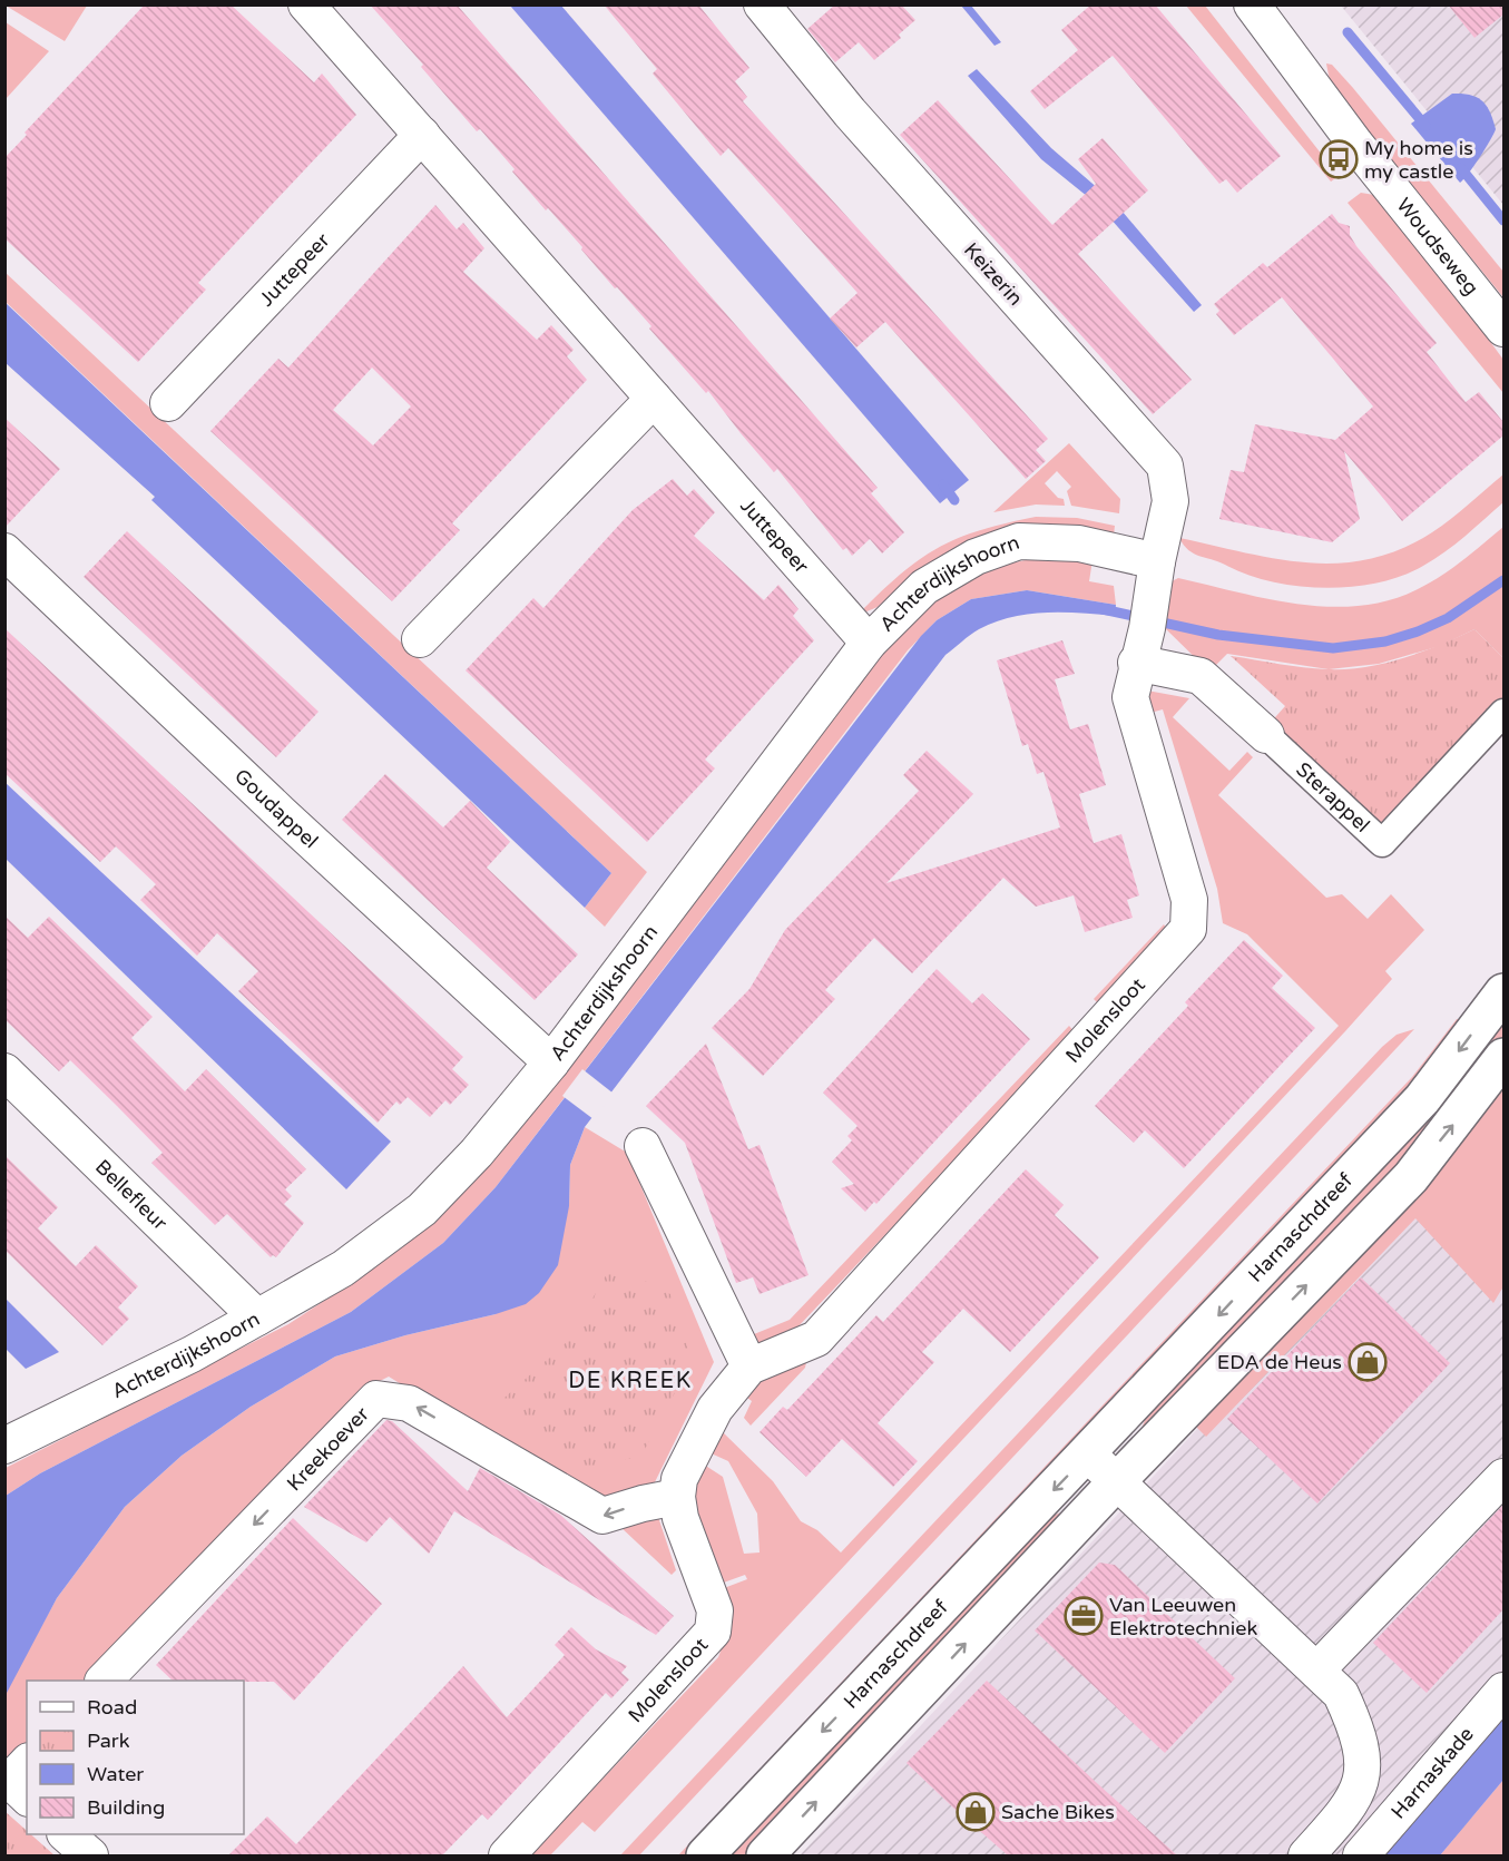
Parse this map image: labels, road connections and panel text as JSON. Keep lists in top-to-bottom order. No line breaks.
{"streets":{"street":["Woudseweg","Juttepeer","Keizerin","Achterdijkshoorn","Sterappel","Goudappel","Molensloot","Bellefleur","Harnaschdreef","Kreekoever","Harnaskade"]},"crossings":[["Juttepeer","Achterdijkshoorn"],["Keizerin","Achterdijkshoorn"],["Keizerin","Molensloot"],["Achterdijkshoorn","Goudappel"],["Achterdijkshoorn","Molensloot"],["Achterdijkshoorn","Bellefleur"],["Sterappel","Molensloot"],["Molensloot","Kreekoever"]],"one_way":["Kreekoever"],"districts":["DE KREEK"],"places":{"bus stop":["My home is my castle"],"shop":["EDA de Heus","Sache Bikes"],"office":["Van Leeuwen Elektrotechniek"]},"legend":["Road","Park","Water","Building"]}
